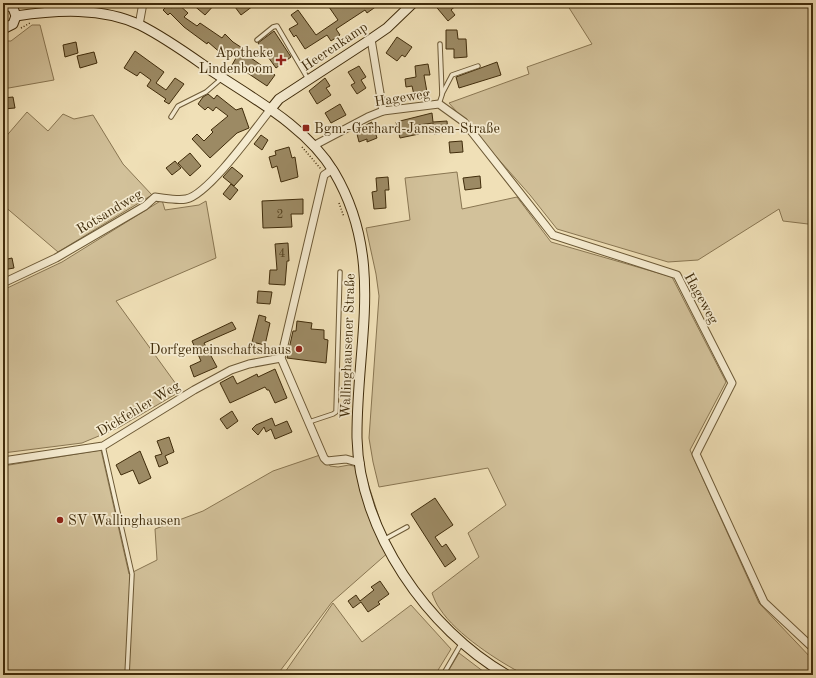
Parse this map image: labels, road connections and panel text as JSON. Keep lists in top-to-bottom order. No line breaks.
{"streets":{"street":["Heerenkamp","Hageweg","Rotsandweg","Wallinghausener Straße","Dickfehler Weg"]},"crossings":[["Heerenkamp","Rotsandweg"],["Heerenkamp","Wallinghausener Straße"],["Hageweg","Wallinghausener Straße"],["Rotsandweg","Wallinghausener Straße"]],"places":{"health":["Apotheke Lindenboom"],"transit":["Bgm.-Gerhard-Janssen-Straße"],"other":["Dorfgemeinschaftshaus","SV Wallinghausen"]},"house_numbers":["2","4"]}
